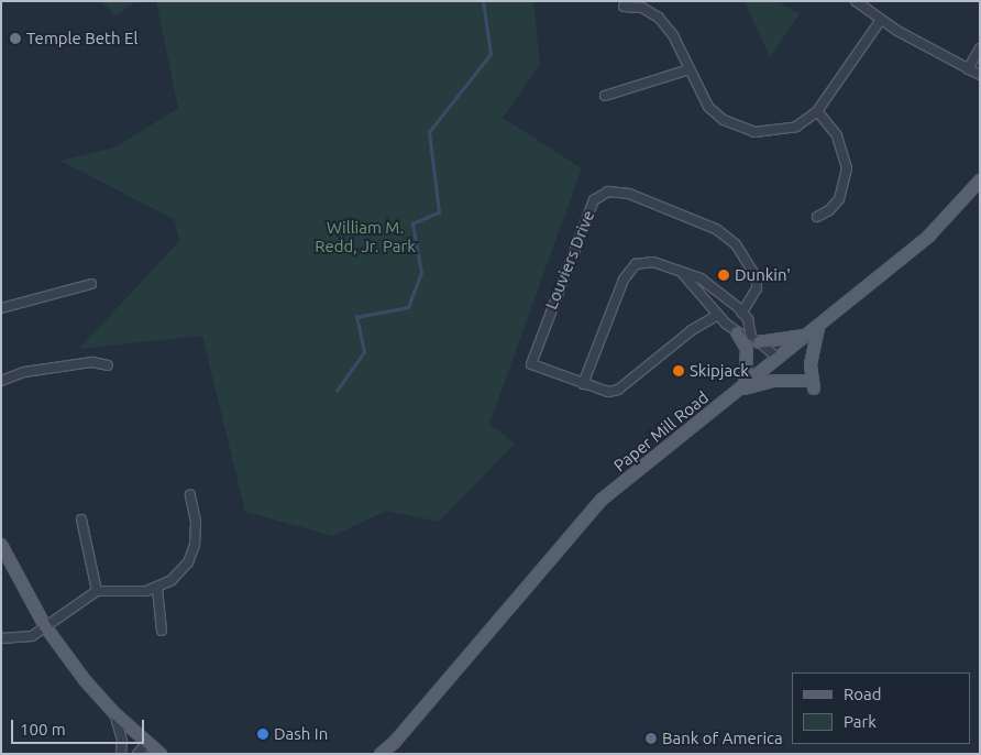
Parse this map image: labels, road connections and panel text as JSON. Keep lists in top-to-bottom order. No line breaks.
{"streets":{"main road":["Paper Mill Road"],"street":["Louviers Drive"]},"parks":["William M. Redd, Jr. Park"],"places":["Temple Beth El","Dunkin'","Skipjack","Dash In","Bank of America"],"legend":["Road","Park"],"scale_bar":"100 m"}
